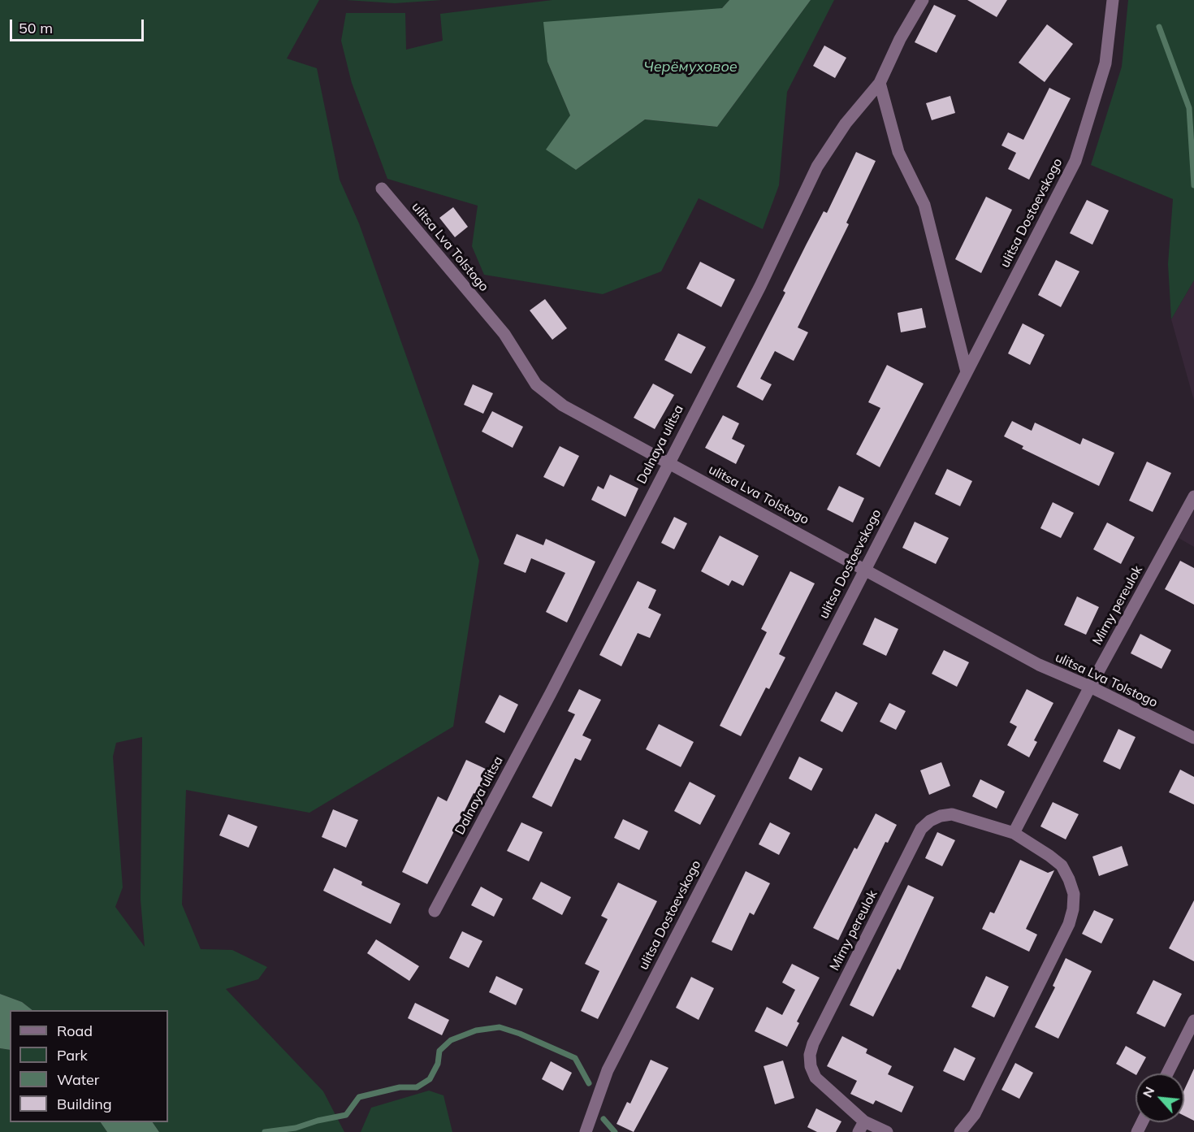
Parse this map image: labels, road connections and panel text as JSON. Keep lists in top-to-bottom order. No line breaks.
{"streets":{"street":["ulitsa Dostoevskogo","ulitsa Lva Tolstogo","Dalnaya ulitsa","Mirny pereulok"]},"crossings":[["ulitsa Dostoevskogo","ulitsa Lva Tolstogo"],["ulitsa Lva Tolstogo","Dalnaya ulitsa"],["ulitsa Lva Tolstogo","Mirny pereulok"]],"water":["Черёмуховое"],"legend":["Road","Park","Water","Building"],"scale_bar":"50 m","north":"top left"}
